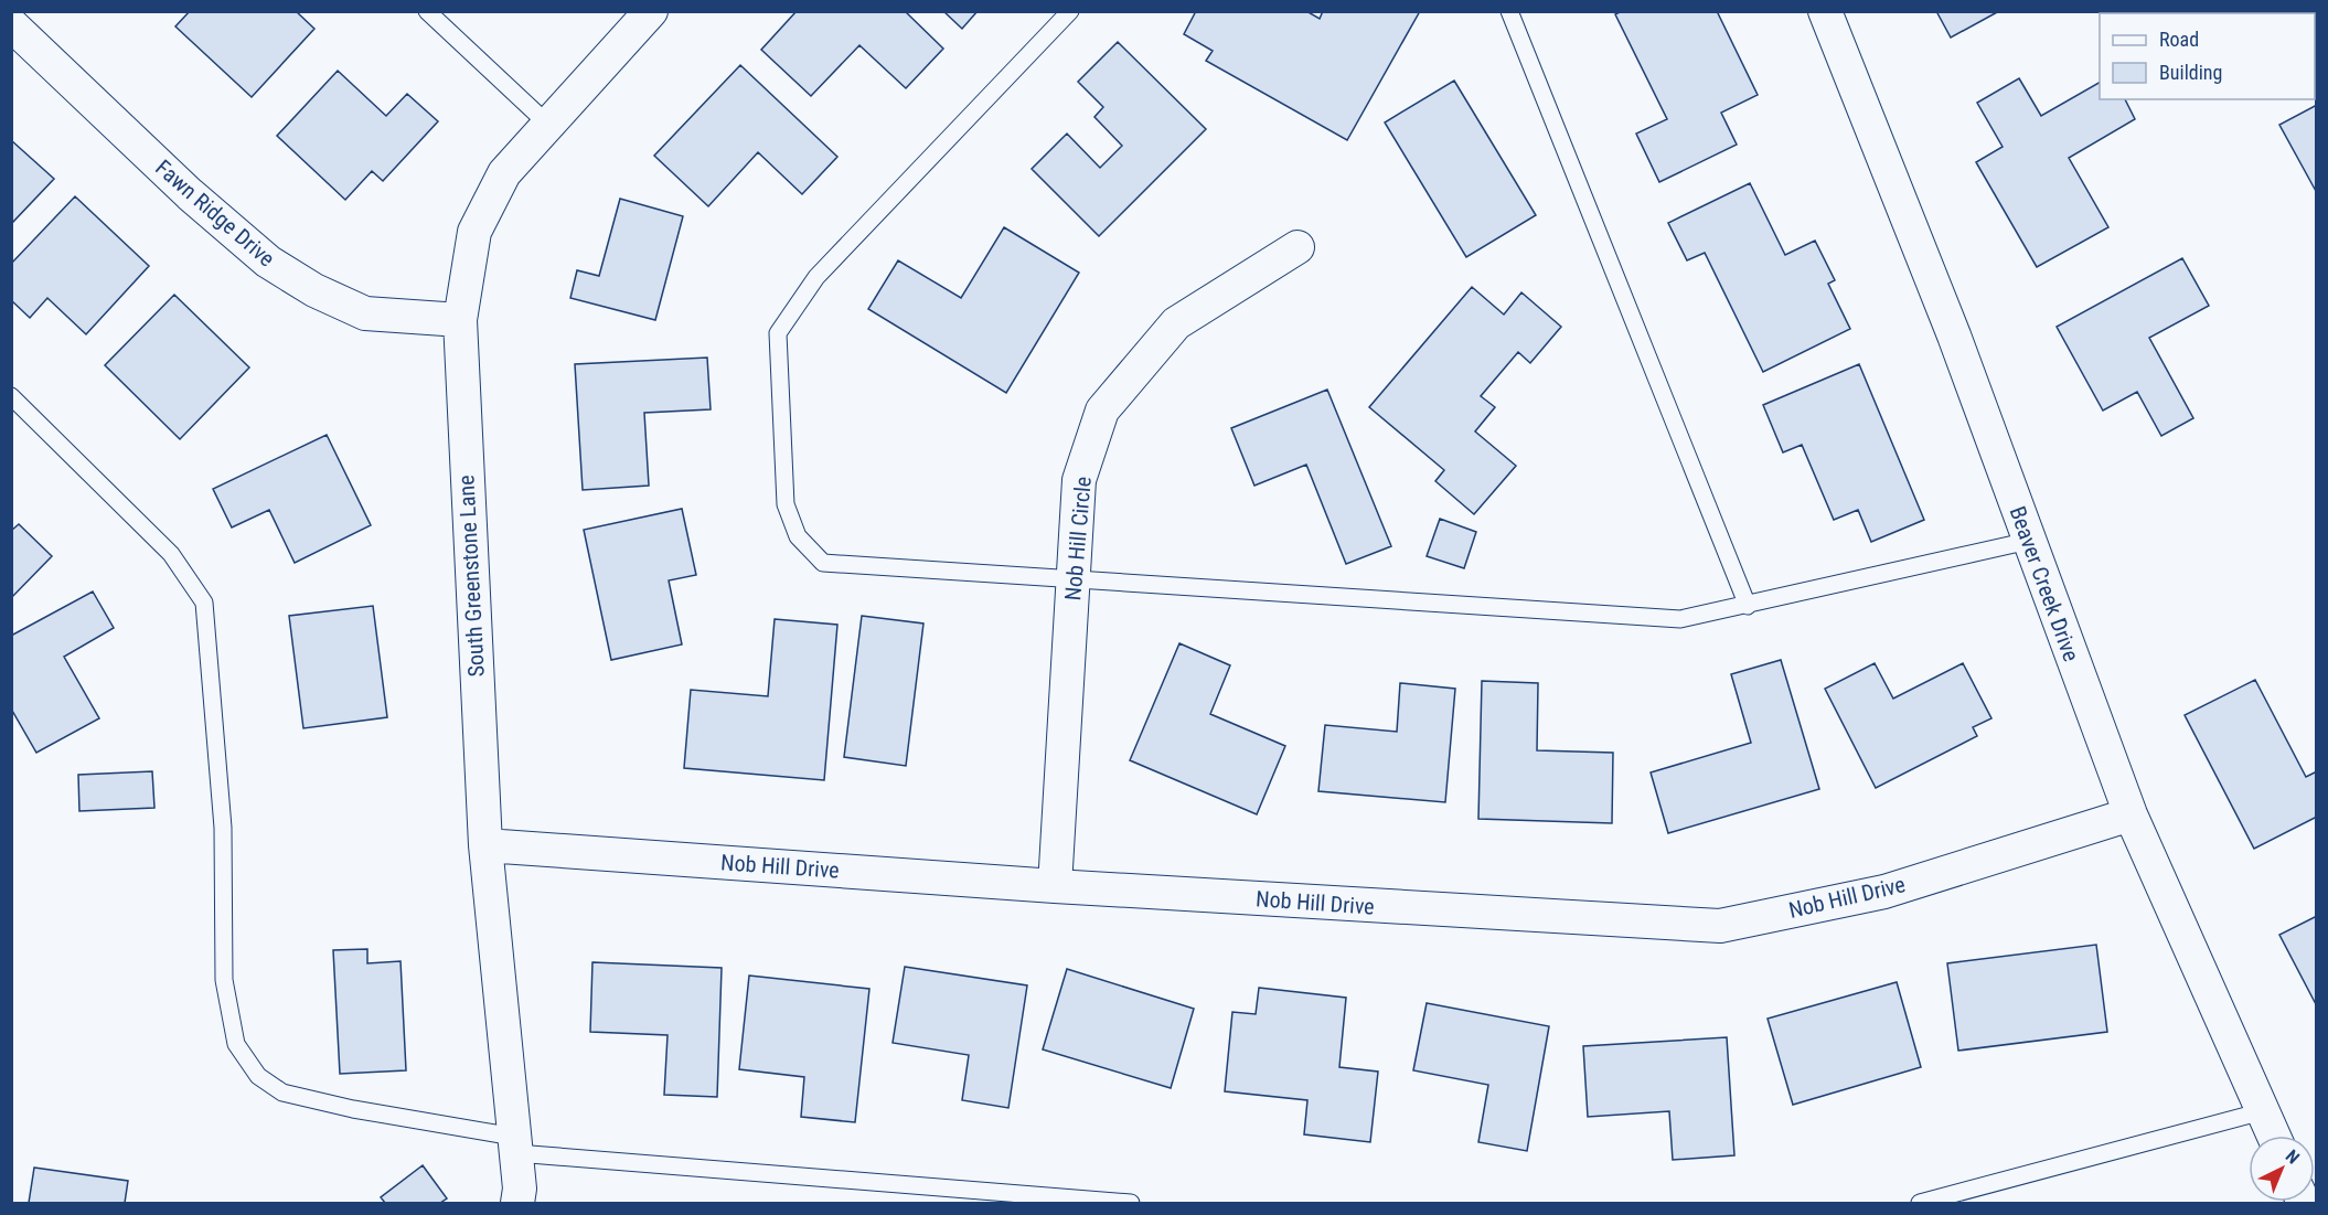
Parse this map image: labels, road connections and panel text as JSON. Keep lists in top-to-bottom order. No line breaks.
{"streets":{"street":["Fawn Ridge Drive","Nob Hill Circle","South Greenstone Lane","Beaver Creek Drive","Nob Hill Drive"]},"crossings":[["Fawn Ridge Drive","South Greenstone Lane"],["Nob Hill Circle","Nob Hill Drive"],["South Greenstone Lane","Nob Hill Drive"],["Beaver Creek Drive","Nob Hill Drive"]],"legend":["Road","Building"],"north":"top right"}
